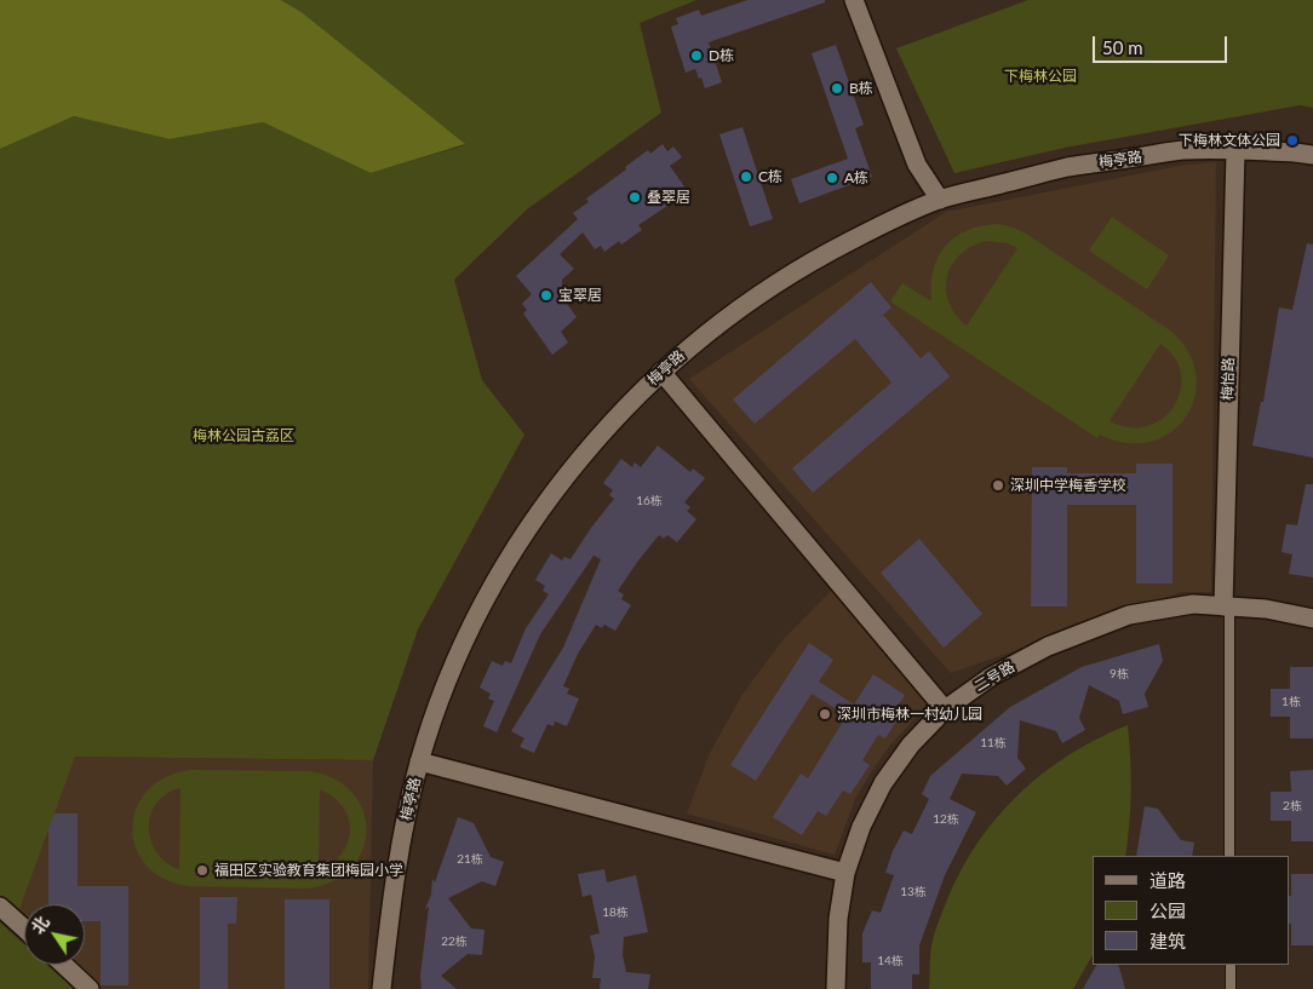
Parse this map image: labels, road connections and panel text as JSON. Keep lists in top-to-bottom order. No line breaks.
{"streets":{"street":["梅亭路","梅怡路","二号路"]},"crossings":[["梅亭路","梅怡路"],["梅怡路","二号路"]],"parks":["下梅林公园","梅林公园古荔区"],"places":["D栋","B栋","下梅林文体公园","C栋","A栋","叠翠居","宝翠居","深圳中学梅香学校","深圳市梅林一村幼儿园","福田区实验教育集团梅园小学"],"house_numbers":["16栋","9栋","1栋","11栋","2栋","12栋","21栋","13栋","18栋","22栋","14栋"],"legend":["道路","公园","建筑"],"scale_bar":"50 m","north":"top left"}
